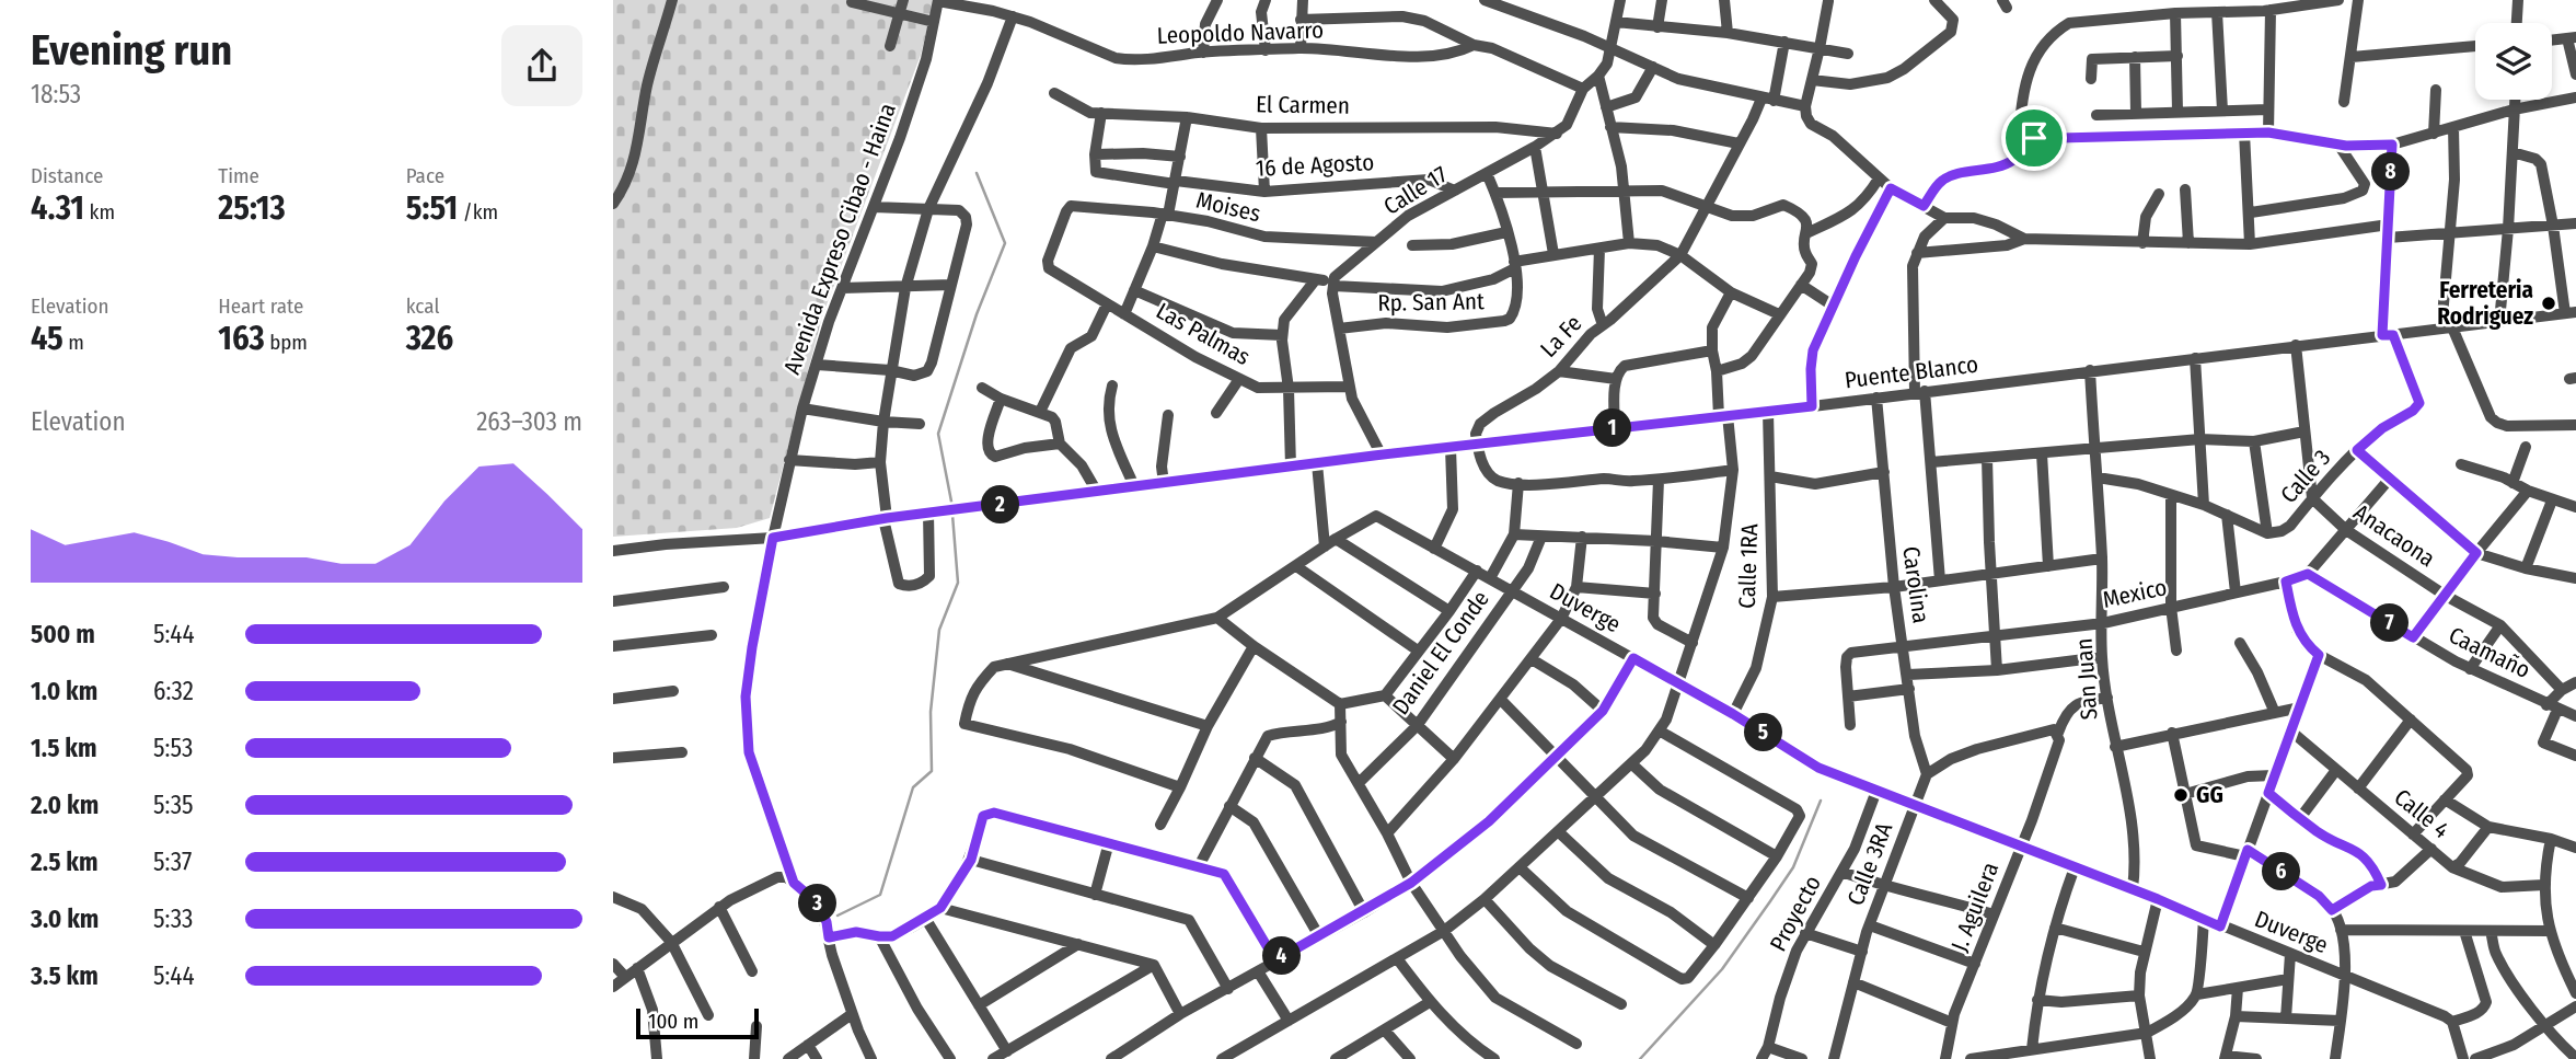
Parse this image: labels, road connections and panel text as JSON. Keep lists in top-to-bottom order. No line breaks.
{"streets":{"street":["Leopoldo Navarro","El Carmen","16 de Agosto","Calle 17","Moises","Avenida Expreso Cibao - Haina","Rp. San Ant","Las Palmas","La Fe","Puente Blanco","Calle 3","Anacaona","Calle 1RA","Carolina","Mexico","Duverge","Daniel El Conde","Caamaño","San Juan","Calle 4","Calle 3RA","J. Aguilera","Proyecto"]},"crossings":[["Leopoldo Navarro","Avenida Expreso Cibao - Haina"],["El Carmen","Calle 17"],["16 de Agosto","Calle 17"],["Calle 17","Moises"],["Calle 17","Rp. San Ant"],["Moises","Las Palmas"],["Avenida Expreso Cibao - Haina","Puente Blanco"],["La Fe","Puente Blanco"],["Puente Blanco","Calle 3"],["Puente Blanco","Calle 1RA"],["Puente Blanco","Carolina"],["Puente Blanco","San Juan"],["Calle 3","Anacaona"],["Anacaona","Mexico"],["Calle 1RA","Duverge"],["Carolina","Mexico"],["Carolina","Calle 3RA"],["Mexico","Caamaño"],["Mexico","San Juan"],["Duverge","Daniel El Conde"],["Duverge","San Juan"],["Duverge","Calle 3RA"],["Duverge","J. Aguilera"],["Duverge","Proyecto"]],"places":["Ferreteria Rodriguez","GG"],"scale_bar":"100 m","page":{"heading":["Evening run","18:53"],"stats":[["Distance","4.31 km"],["Time","25:13"],["Pace","5:51 /km"],["Elevation","45 m"],["Heart rate","163 bpm"],["kcal","326"]],"pins":["8","1","2","7","5","6","3","4"],"chart":["Elevation","263–303 m"],"list":[{"name":"500 m","note":"5:44"},{"name":"1.0 km","note":"6:32"},{"name":"1.5 km","note":"5:53"},{"name":"2.0 km","note":"5:35"},{"name":"2.5 km","note":"5:37"},{"name":"3.0 km","note":"5:33"},{"name":"3.5 km","note":"5:44"}],"scale":"100 m"}}
